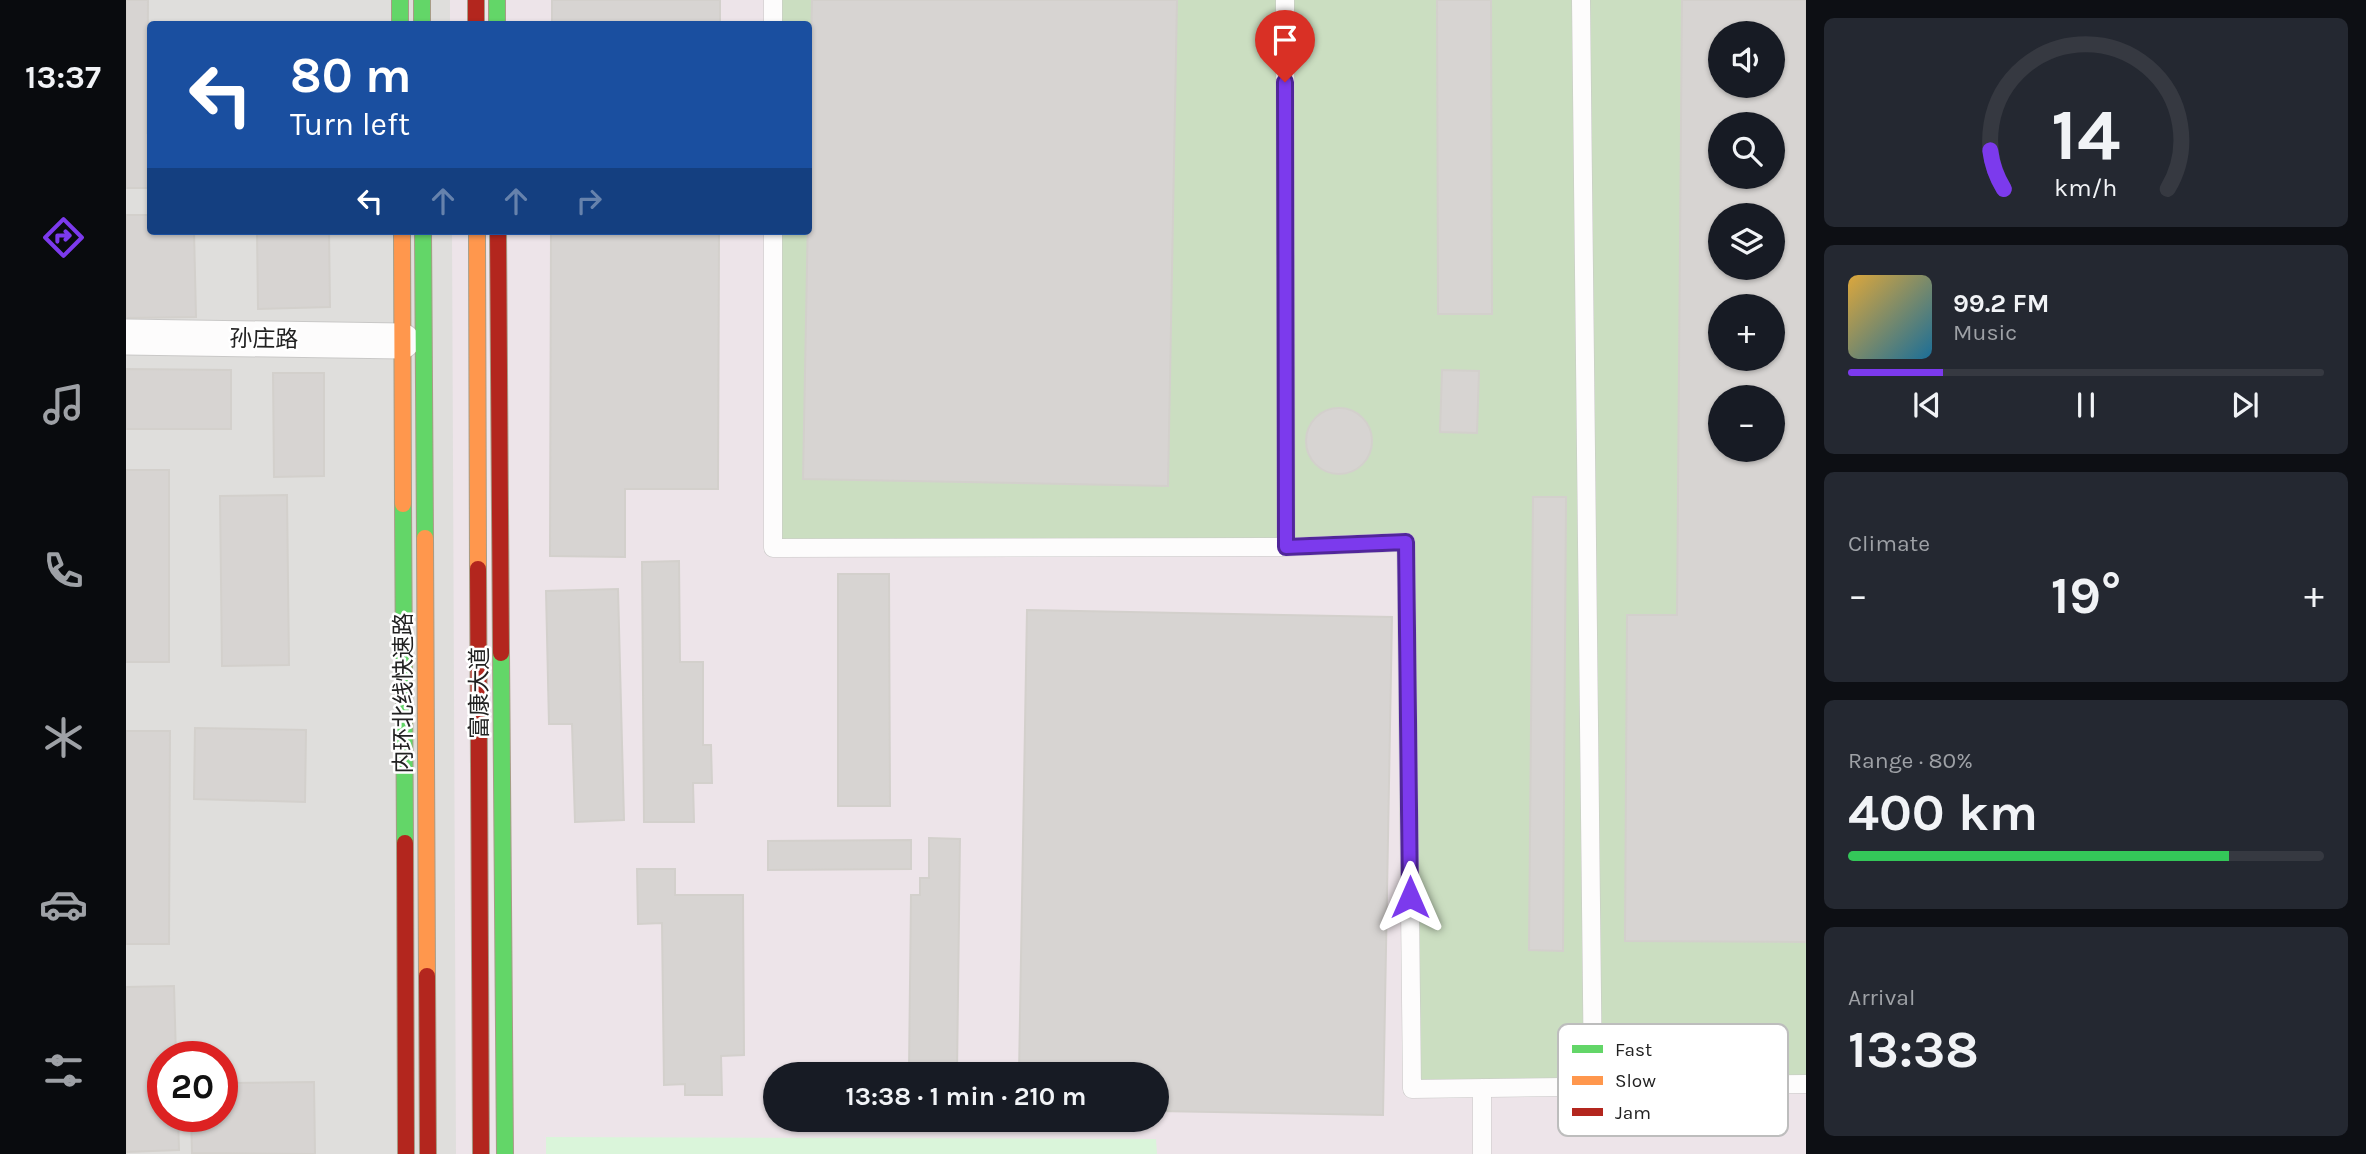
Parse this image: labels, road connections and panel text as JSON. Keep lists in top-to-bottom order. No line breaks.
{"streets":{"main road":["内环北线快速路","富康大道"],"street":["孙庄路"]},"legend":["Fast","Slow","Jam"],"page":{"tabs":"13:37","map_buttons":["+","−"],"turn":["80 m","Turn left"],"song":["99.2 FM","Music"],"tile":["Climate",["Range · 80%","400 km"],["Arrival","13:38"]],"heat":["−","19°","+"],"limit":"20","trip":"13:38 · 1 min · 210 m","gauge":["14","km/h"]}}
